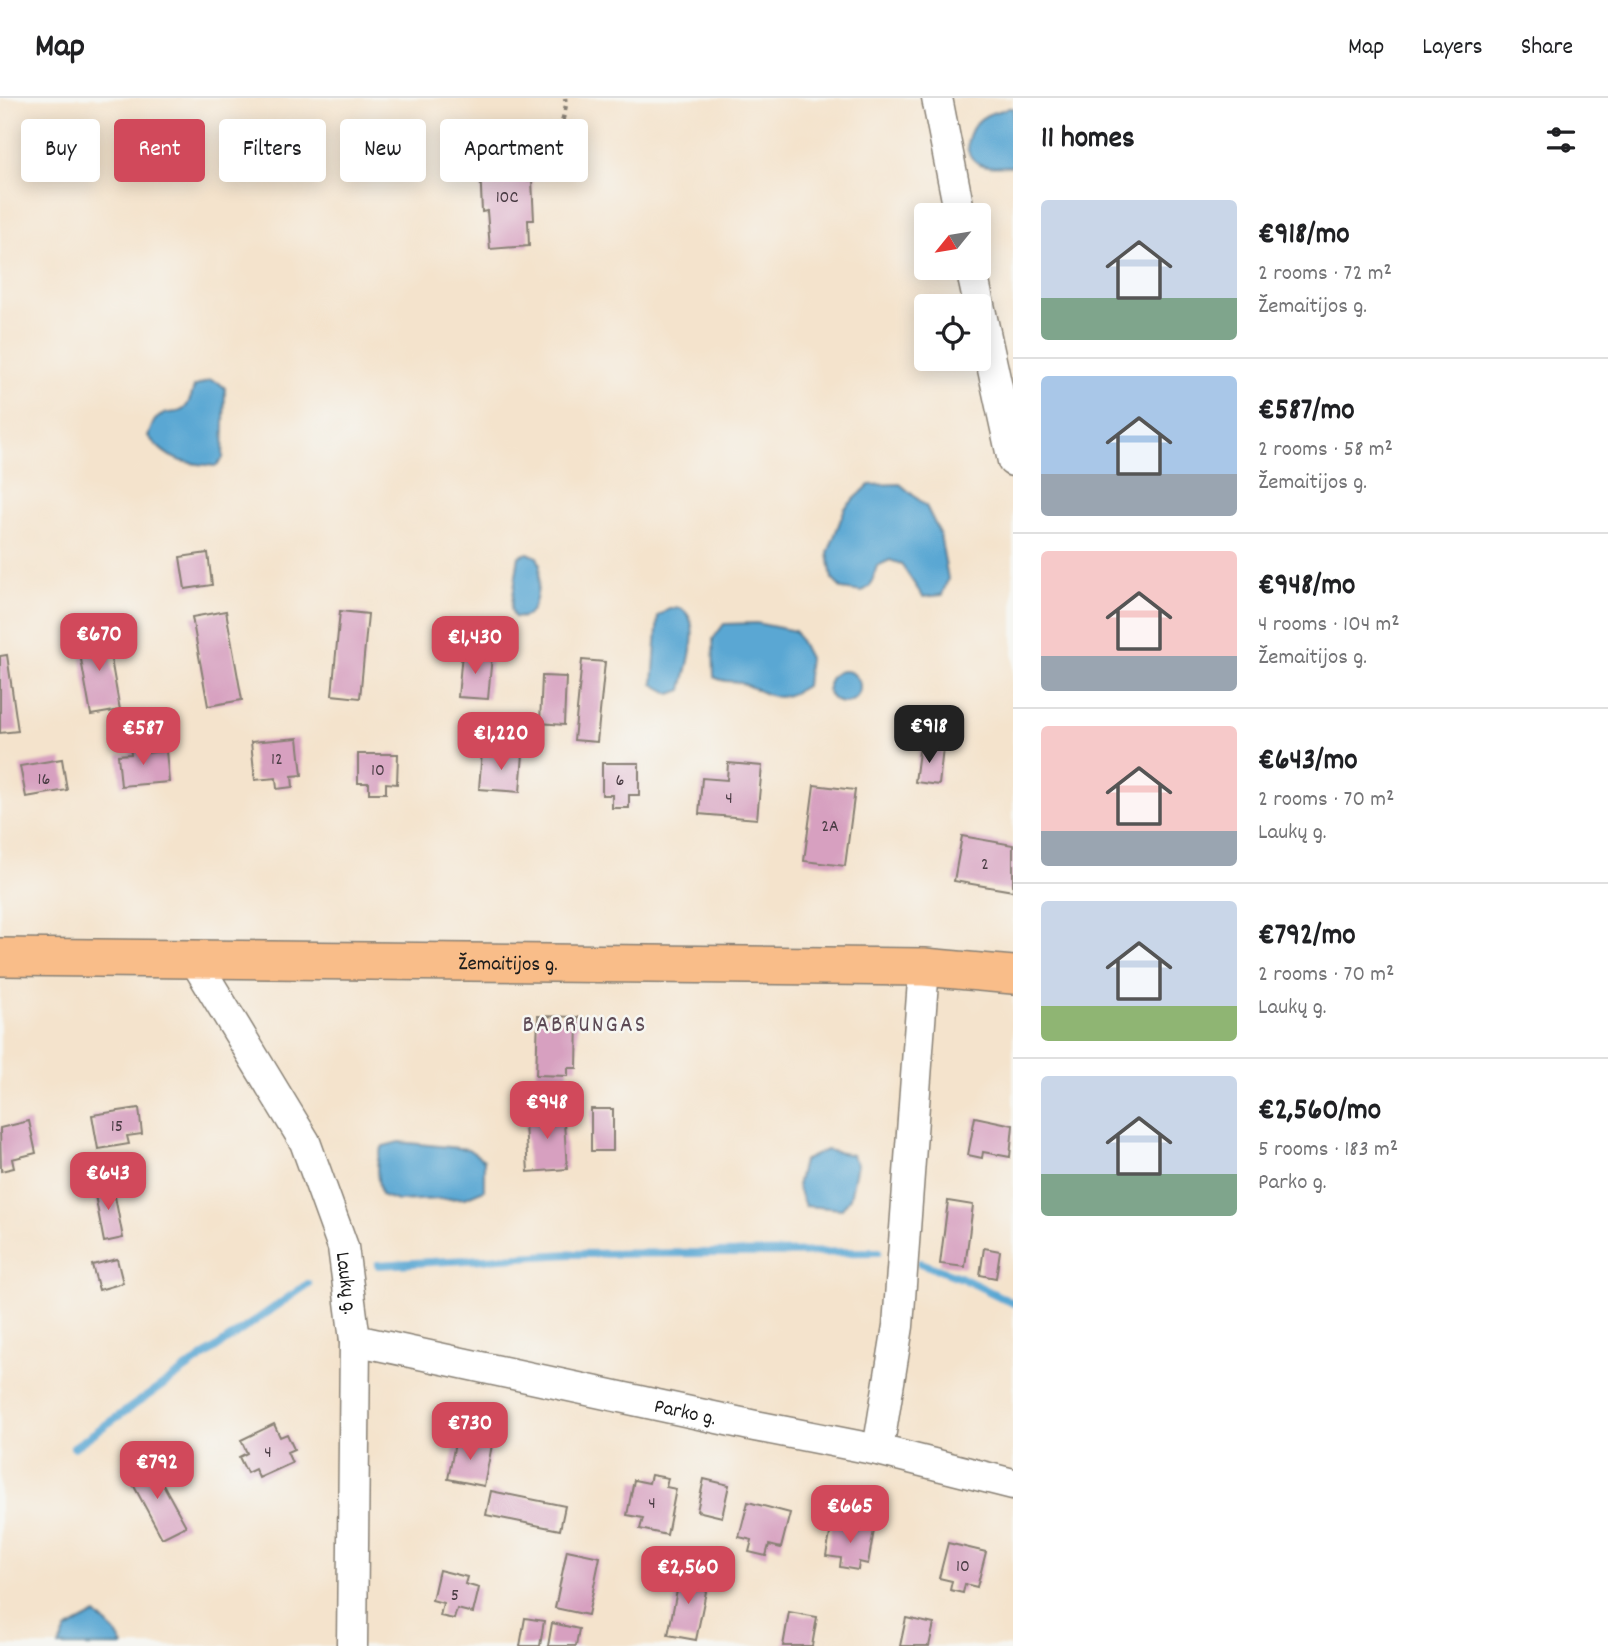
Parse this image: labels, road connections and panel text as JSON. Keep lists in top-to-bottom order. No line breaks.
{"streets":{"main road":["Žemaitijos g."],"street":["Laukų g.","Parko g."]},"crossings":[["Žemaitijos g.","Laukų g."],["Laukų g.","Parko g."]],"districts":["BABRUNGAS"],"house_numbers":["10C","12","10","16","6","4","2A","2","15","4","4","10","5"],"north":"bottom left","page":{"header":"Map","nav":["Map","Layers","Share"],"heading":"11 homes","chip":["Buy","Rent","Filters","New","Apartment"],"list":[{"name":"€918/mo","note":"2 rooms · 72 m² · Žemaitijos g."},{"name":"€587/mo","note":"2 rooms · 58 m² · Žemaitijos g."},{"name":"€948/mo","note":"4 rooms · 104 m² · Žemaitijos g."},{"name":"€643/mo","note":"2 rooms · 70 m² · Laukų g."},{"name":"€792/mo","note":"2 rooms · 70 m² · Laukų g."},{"name":"€2,560/mo","note":"5 rooms · 183 m² · Parko g."}],"price":["€670","€1,430","€918","€587","€1,220","€948","€643","€730","€792","€665","€2,560"]}}
